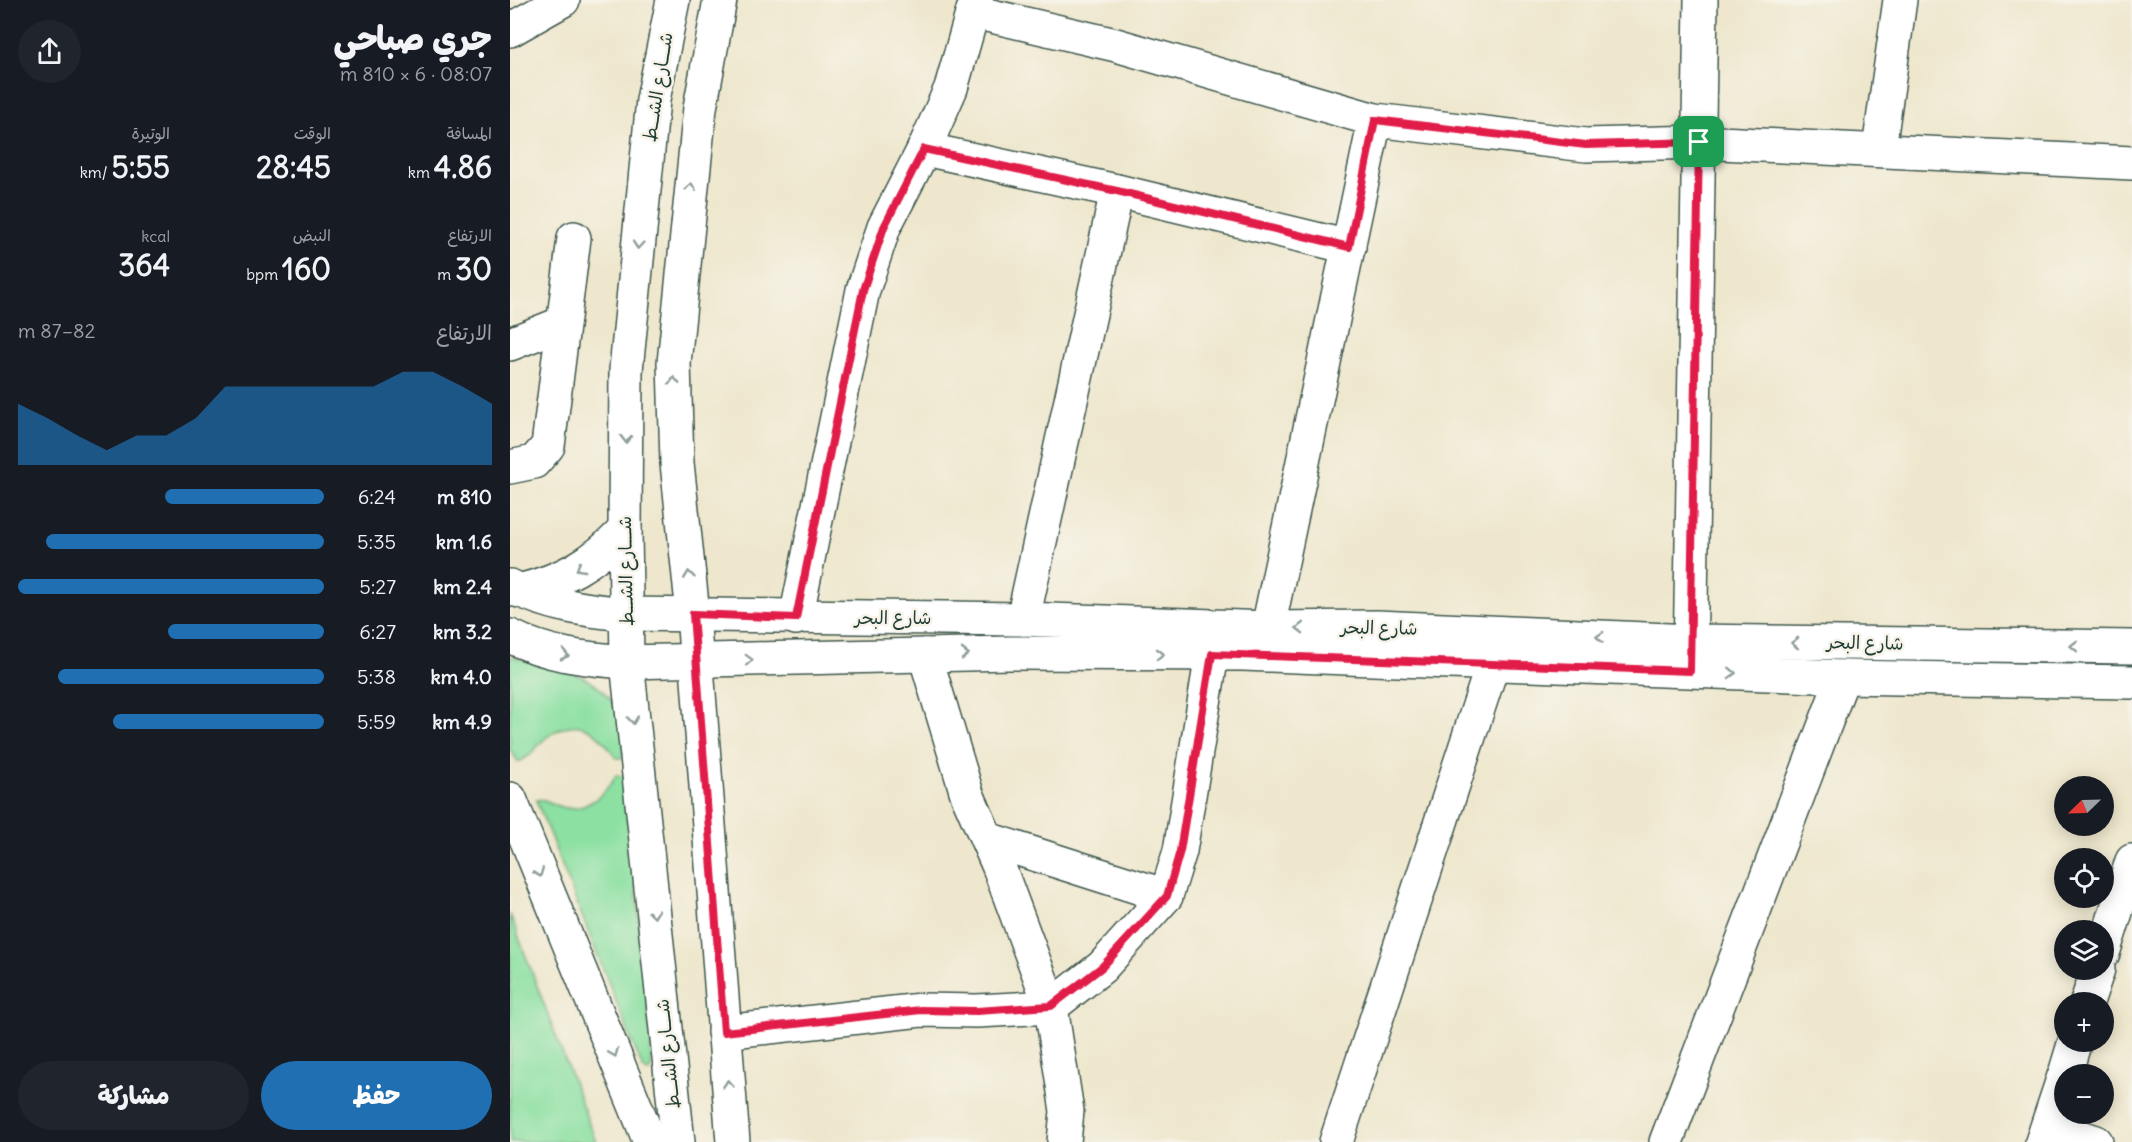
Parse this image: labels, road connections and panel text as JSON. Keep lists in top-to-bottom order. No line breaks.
{"streets":{"street":["شــــارع الشـــط","شارع البحر"]},"crossings":[["شــــارع الشـــط","شارع البحر"]],"north":"bottom left","page":{"heading":["جري صباحي","08:07 · 6 × 810 m"],"stats":[["المسافة","4.86 km"],["الوقت","28:45"],["الوتيرة","5:55 /km"],["الارتفاع","30 m"],["النبض","160 bpm"],["kcal","364"]],"chart":["الارتفاع","82–87 m"],"list":[{"name":"810 m","note":"6:24"},{"name":"1.6 km","note":"5:35"},{"name":"2.4 km","note":"5:27"},{"name":"3.2 km","note":"6:27"},{"name":"4.0 km","note":"5:38"},{"name":"4.9 km","note":"5:59"}],"map_buttons":["+","−"],"buttons":["حفظ","مشاركة"]}}
